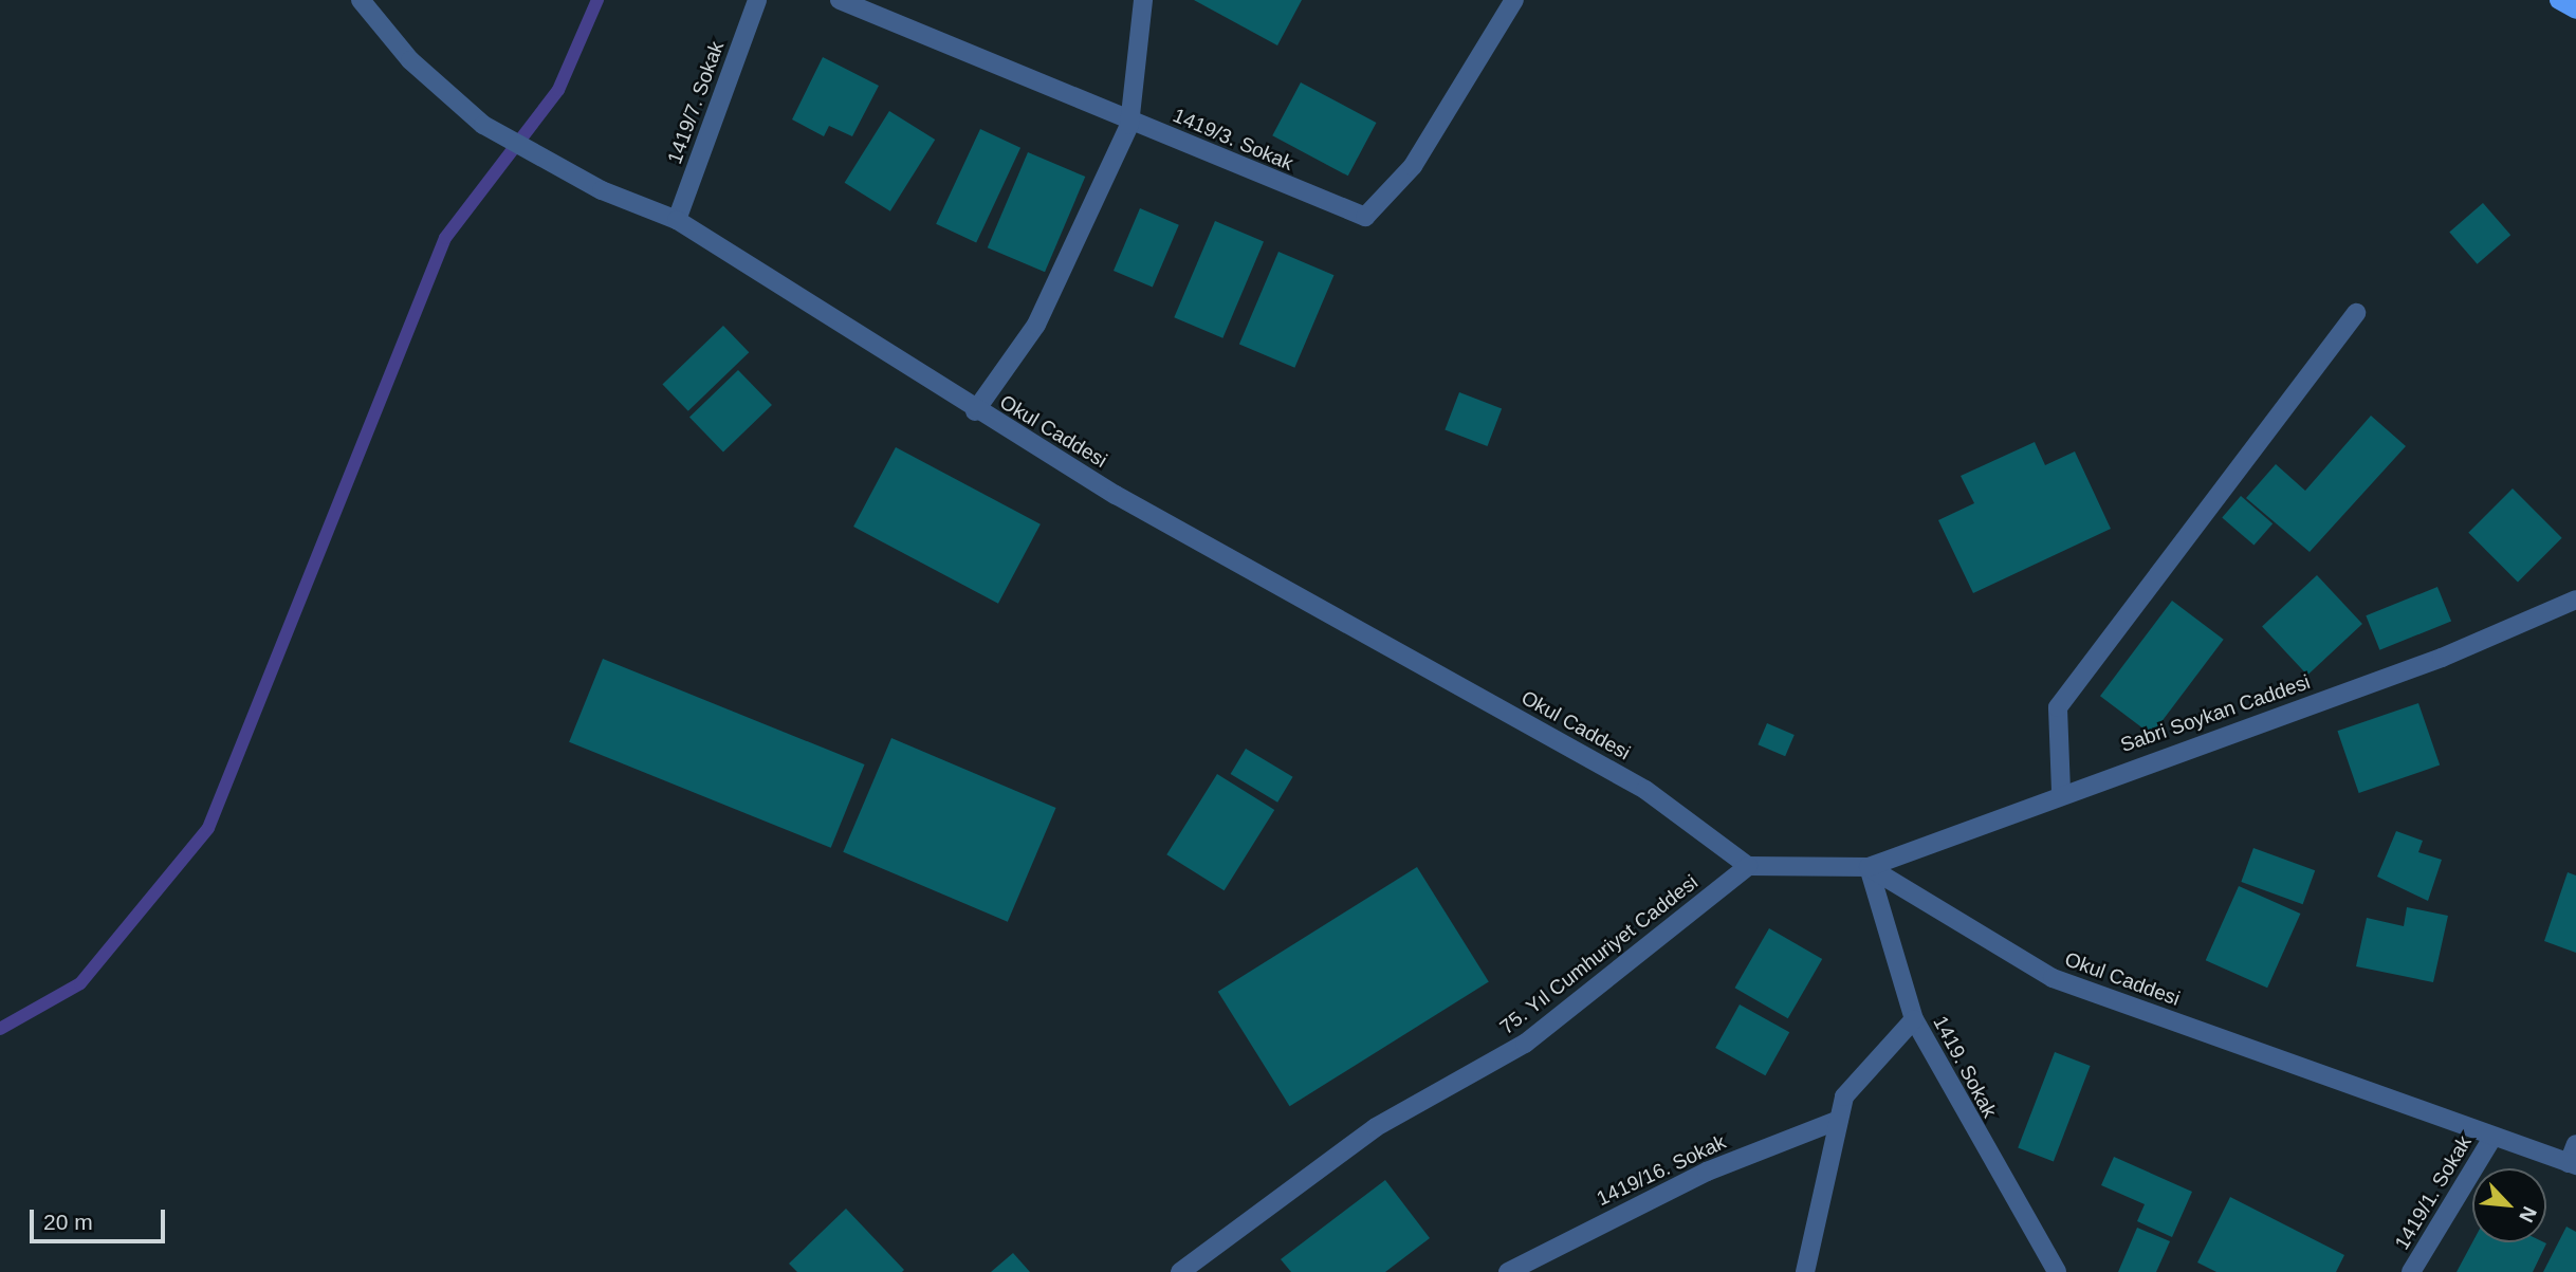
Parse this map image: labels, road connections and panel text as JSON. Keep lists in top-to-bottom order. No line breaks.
{"streets":{"street":["1419/7. Sokak","1419/3. Sokak","Okul Caddesi","Sabri Soykan Caddesi","75. Yıl Cumhuriyet Caddesi","1419. Sokak","1419/16. Sokak","1419/1. Sokak"]},"crossings":[["1419/7. Sokak","Okul Caddesi"],["Okul Caddesi","Sabri Soykan Caddesi"],["Okul Caddesi","75. Yıl Cumhuriyet Caddesi"],["Okul Caddesi","1419. Sokak"],["Okul Caddesi","1419/1. Sokak"],["Sabri Soykan Caddesi","1419. Sokak"]],"scale_bar":"20 m","north":"bottom right"}
